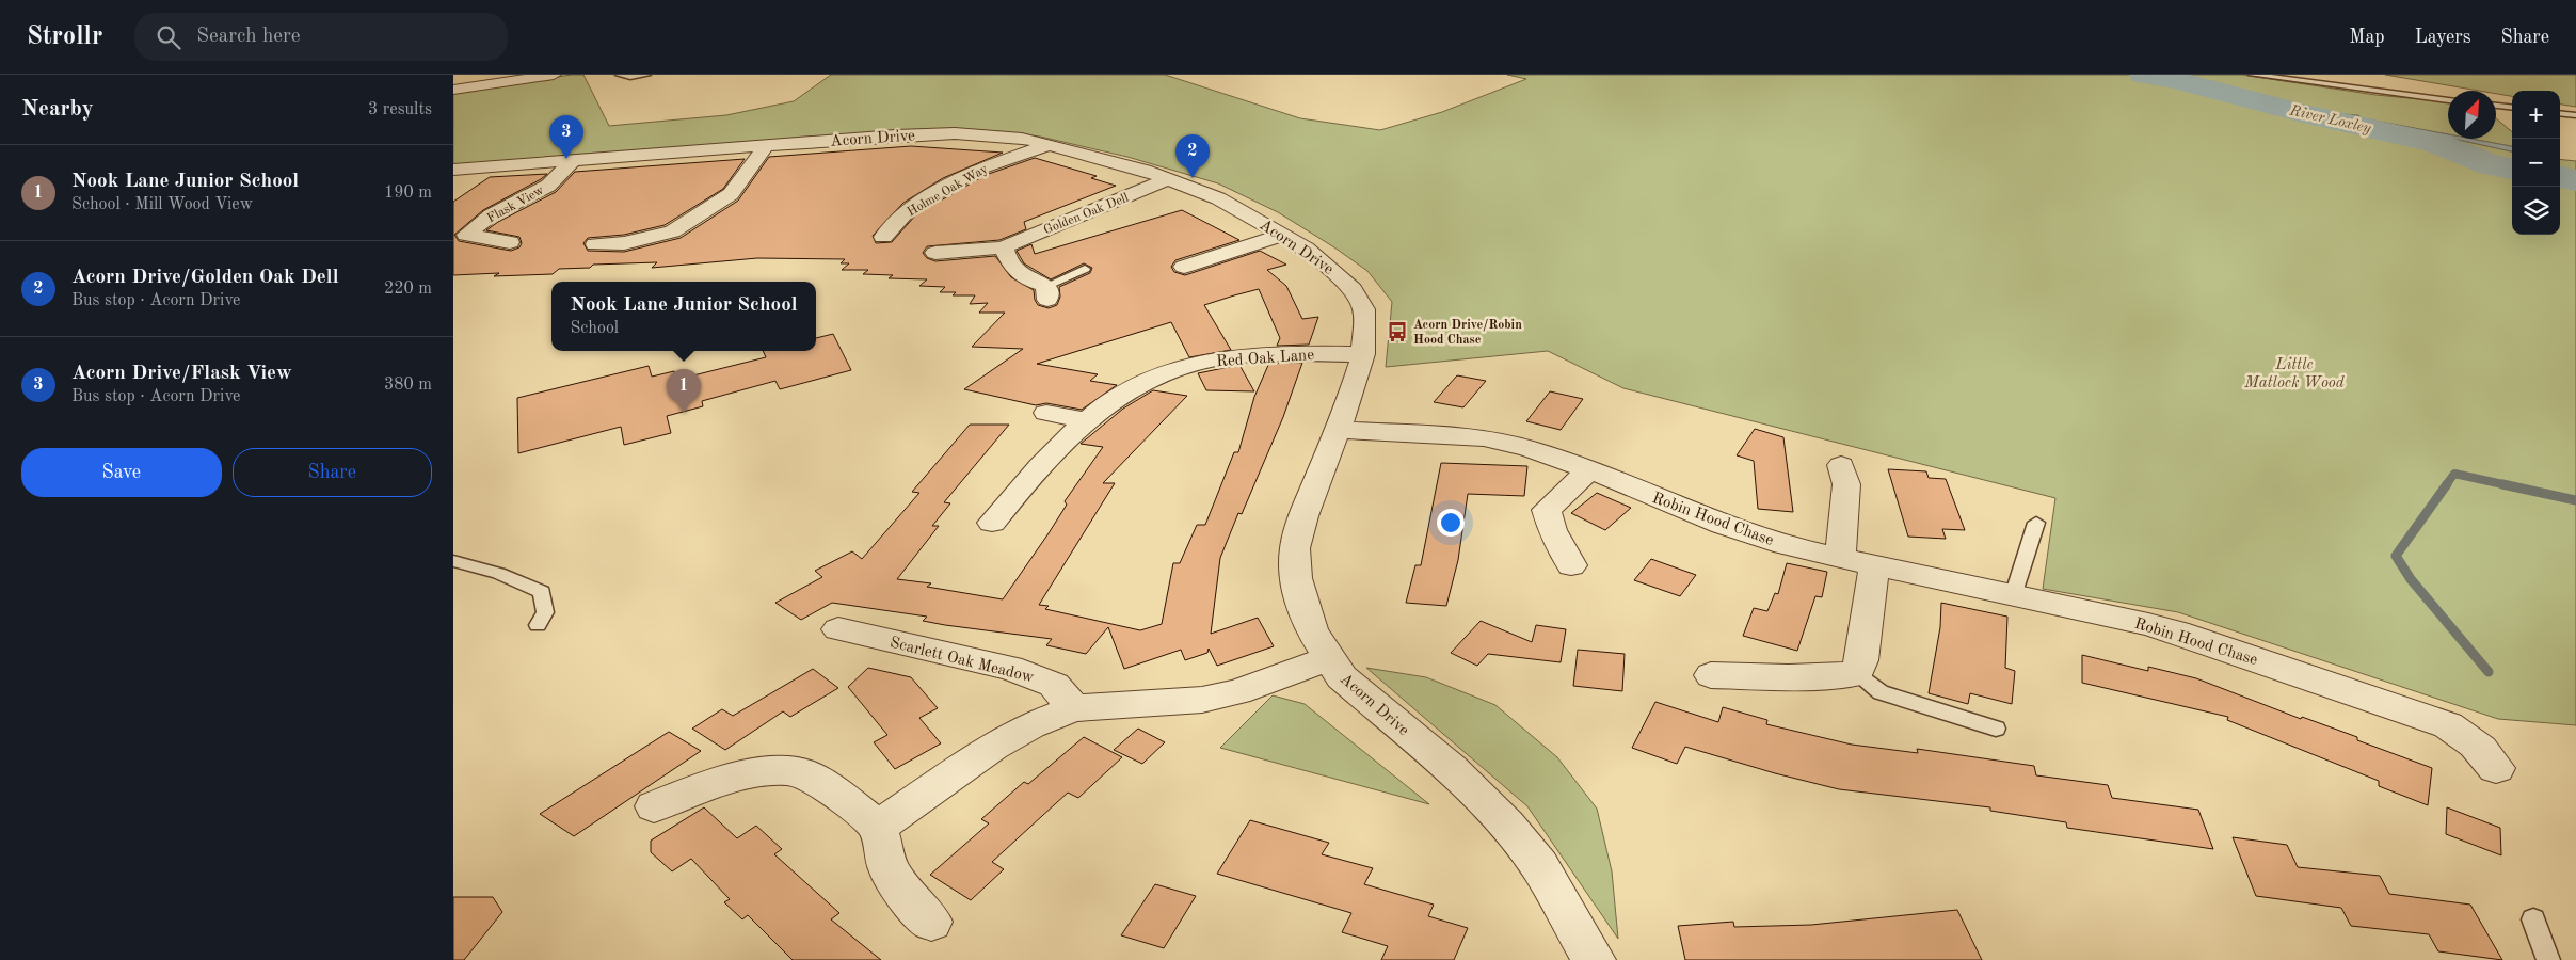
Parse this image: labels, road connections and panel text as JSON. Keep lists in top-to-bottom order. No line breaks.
{"streets":{"street":["Acorn Drive","Holme Oak Way","Flask View","Golden Oak Dell","Red Oak Lane","Robin Hood Chase","Scarlett Oak Meadow"]},"crossings":[["Acorn Drive","Holme Oak Way"],["Acorn Drive","Flask View"],["Acorn Drive","Golden Oak Dell"],["Acorn Drive","Red Oak Lane"],["Acorn Drive","Robin Hood Chase"]],"water":["River Loxley"],"parks":["Little Matlock Wood"],"places":{"bus stop":["Acorn Drive/Robin Hood Chase"]},"north":"top right","page":{"header":"Strollr","search":"Search here","nav":["Map","Layers","Share"],"heading":["Nearby","3 results"],"map_buttons":["+","−"],"pins":["3","2","1"],"list":[{"mark":"1","name":"Nook Lane Junior School","note":"School · Mill Wood View","value":"190 m"},{"mark":"2","name":"Acorn Drive/Golden Oak Dell","note":"Bus stop · Acorn Drive","value":"220 m"},{"mark":"3","name":"Acorn Drive/Flask View","note":"Bus stop · Acorn Drive","value":"380 m"}],"popup":["Nook Lane Junior School","School"],"buttons":["Save","Share"]}}
